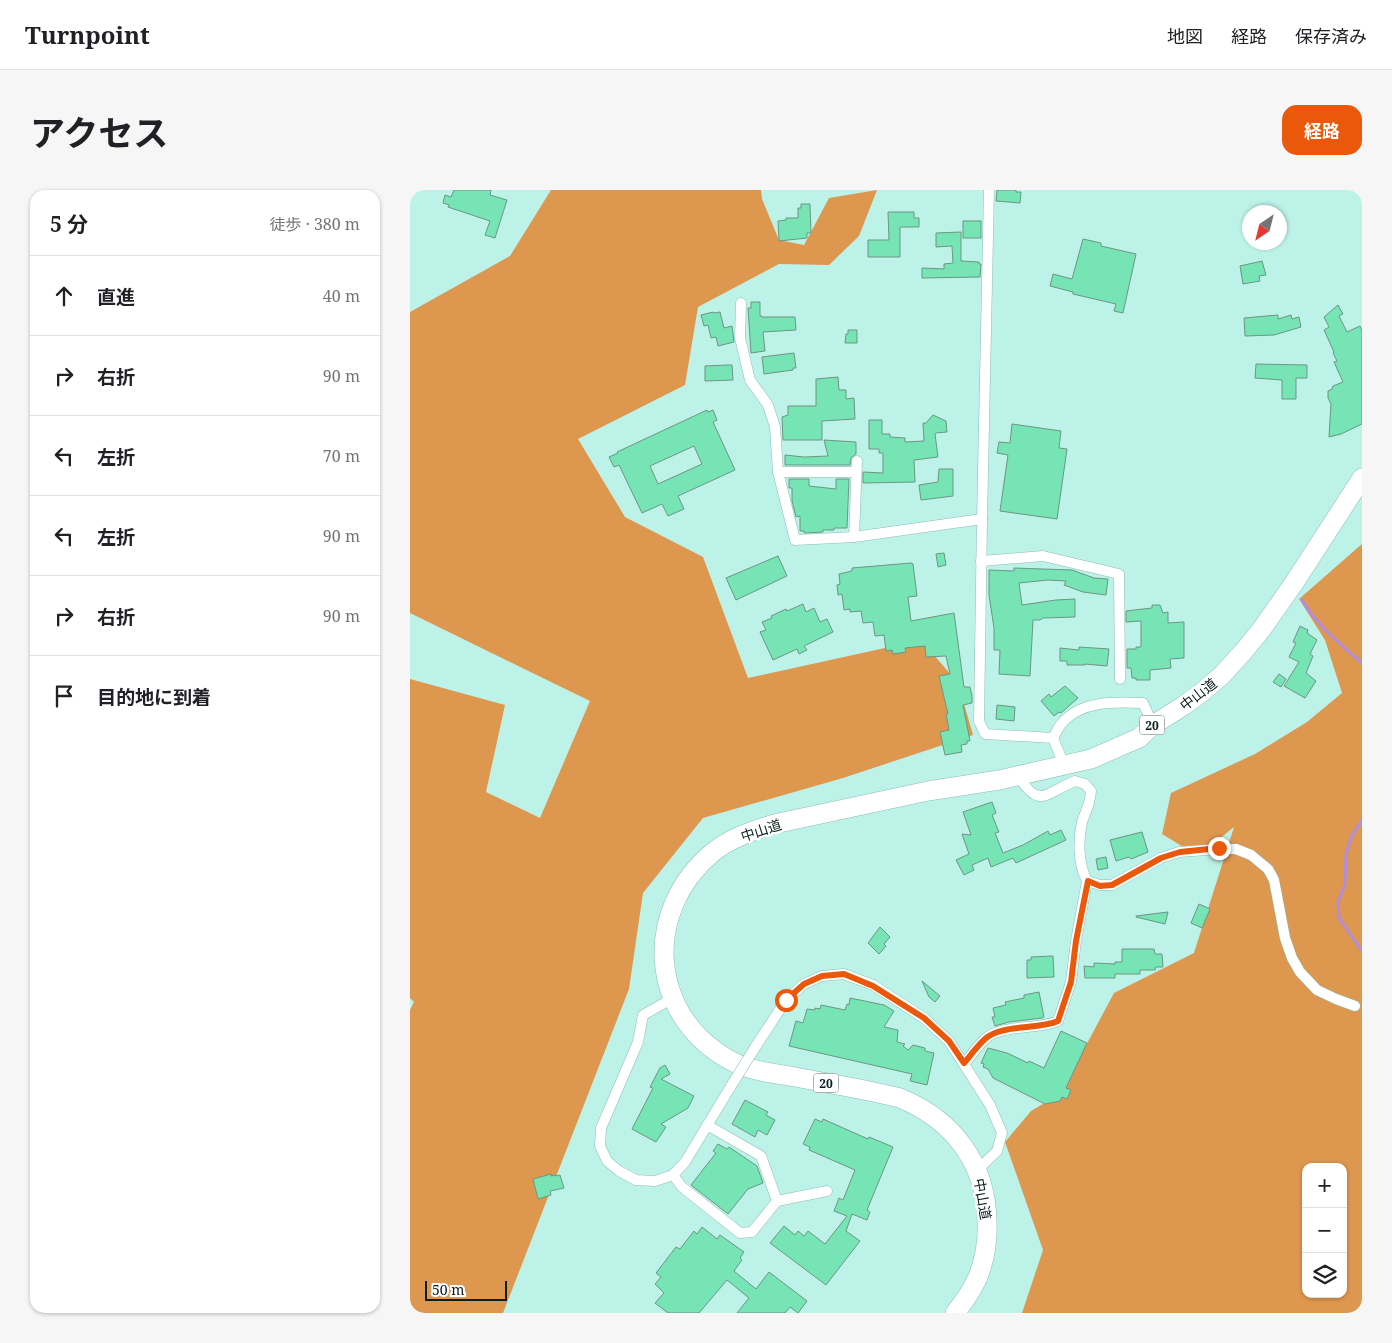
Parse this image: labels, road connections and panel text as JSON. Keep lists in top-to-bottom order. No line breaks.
{"streets":{"highway":["中山道","20"]},"scale_bar":"50 m","north":"bottom left","page":{"header":"Turnpoint","nav":["地図","経路","保存済み"],"title":"アクセス","buttons":"経路","heading":["5 分","徒歩 · 380 m"],"list":[["直進","40 m"],["右折","90 m"],["左折","70 m"],["左折","90 m"],["右折","90 m"],"目的地に到着"],"map_buttons":["+","−"],"scale":"50 m"}}
